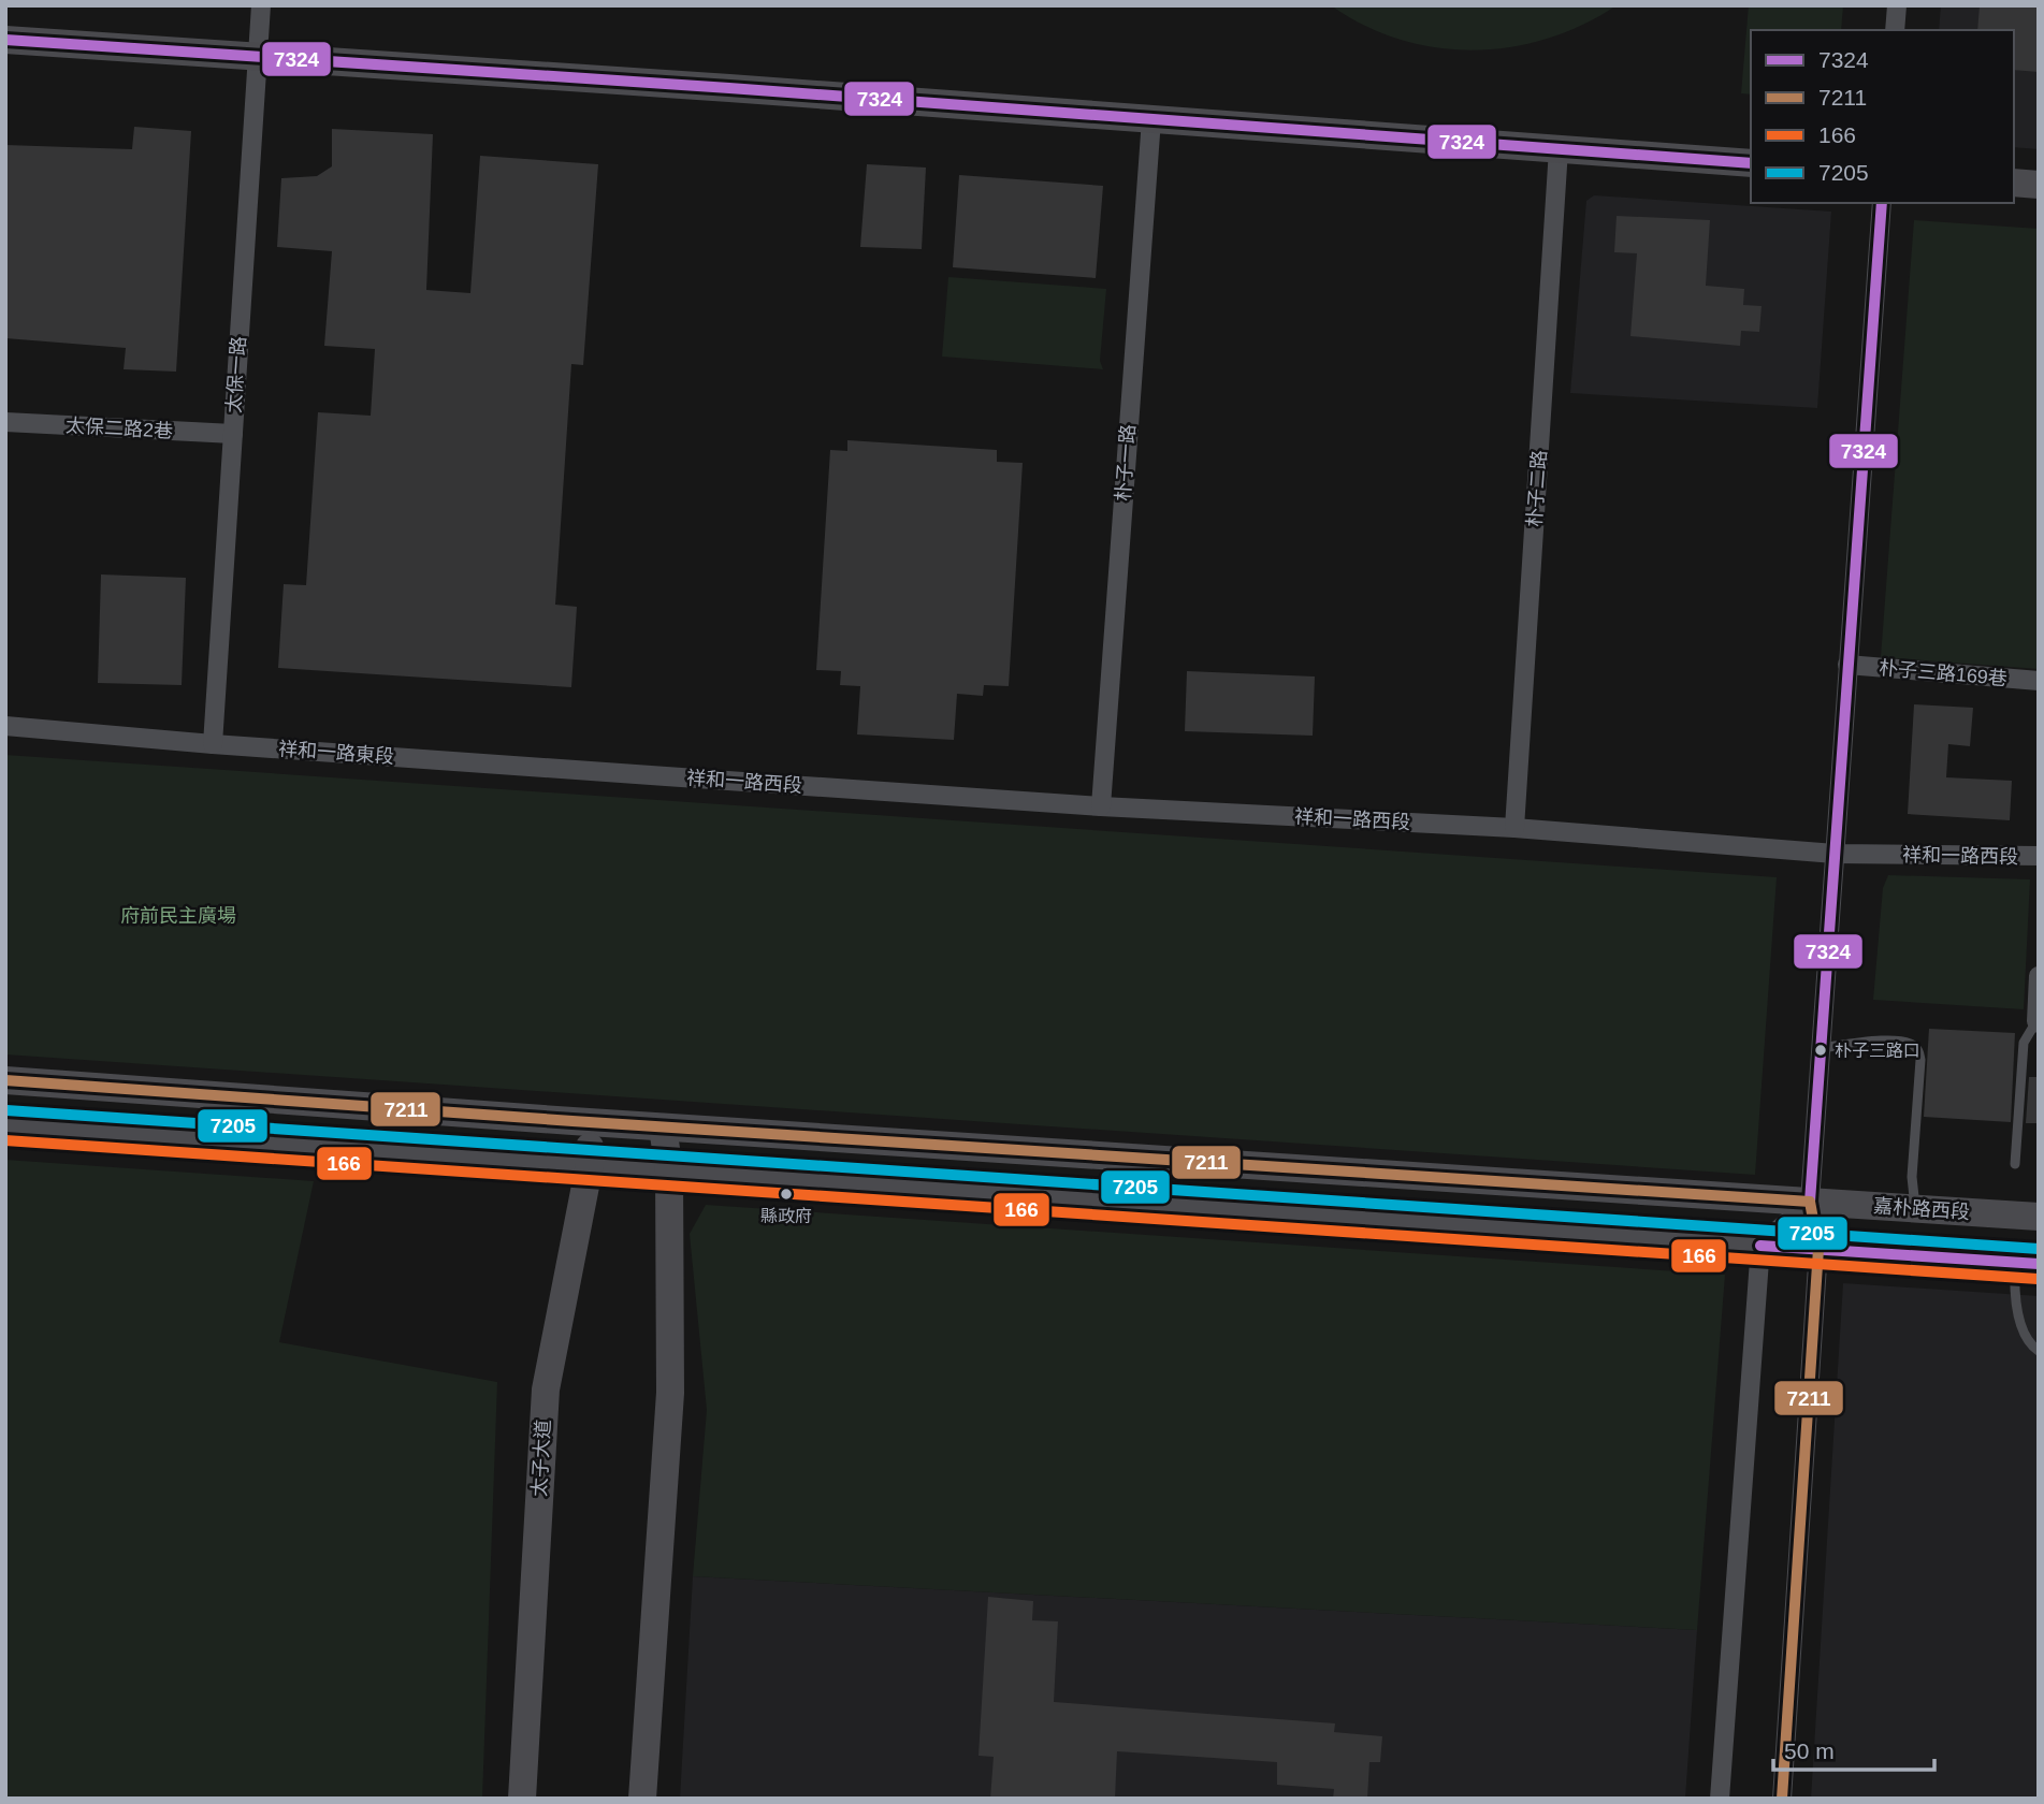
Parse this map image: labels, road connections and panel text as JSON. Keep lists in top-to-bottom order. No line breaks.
{"streets":{"main road":["嘉朴路西段","太子大道"],"street":["太保一路","太保二路2巷","朴子一路","朴子二路","朴子三路169巷","祥和一路東段","祥和一路西段"]},"crossings":[["太保一路","太保二路2巷"],["太保一路","祥和一路東段"],["朴子一路","祥和一路西段"],["朴子二路","祥和一路西段"],["祥和一路東段","祥和一路西段"],["嘉朴路西段","太子大道"]],"parks":["府前民主廣場"],"places":["朴子三路口","縣政府"],"lines":["transit line 7324","transit line 7211","transit line 7205","transit line 166"],"legend":["7324","7211","166","7205"],"scale_bar":"50 m"}
